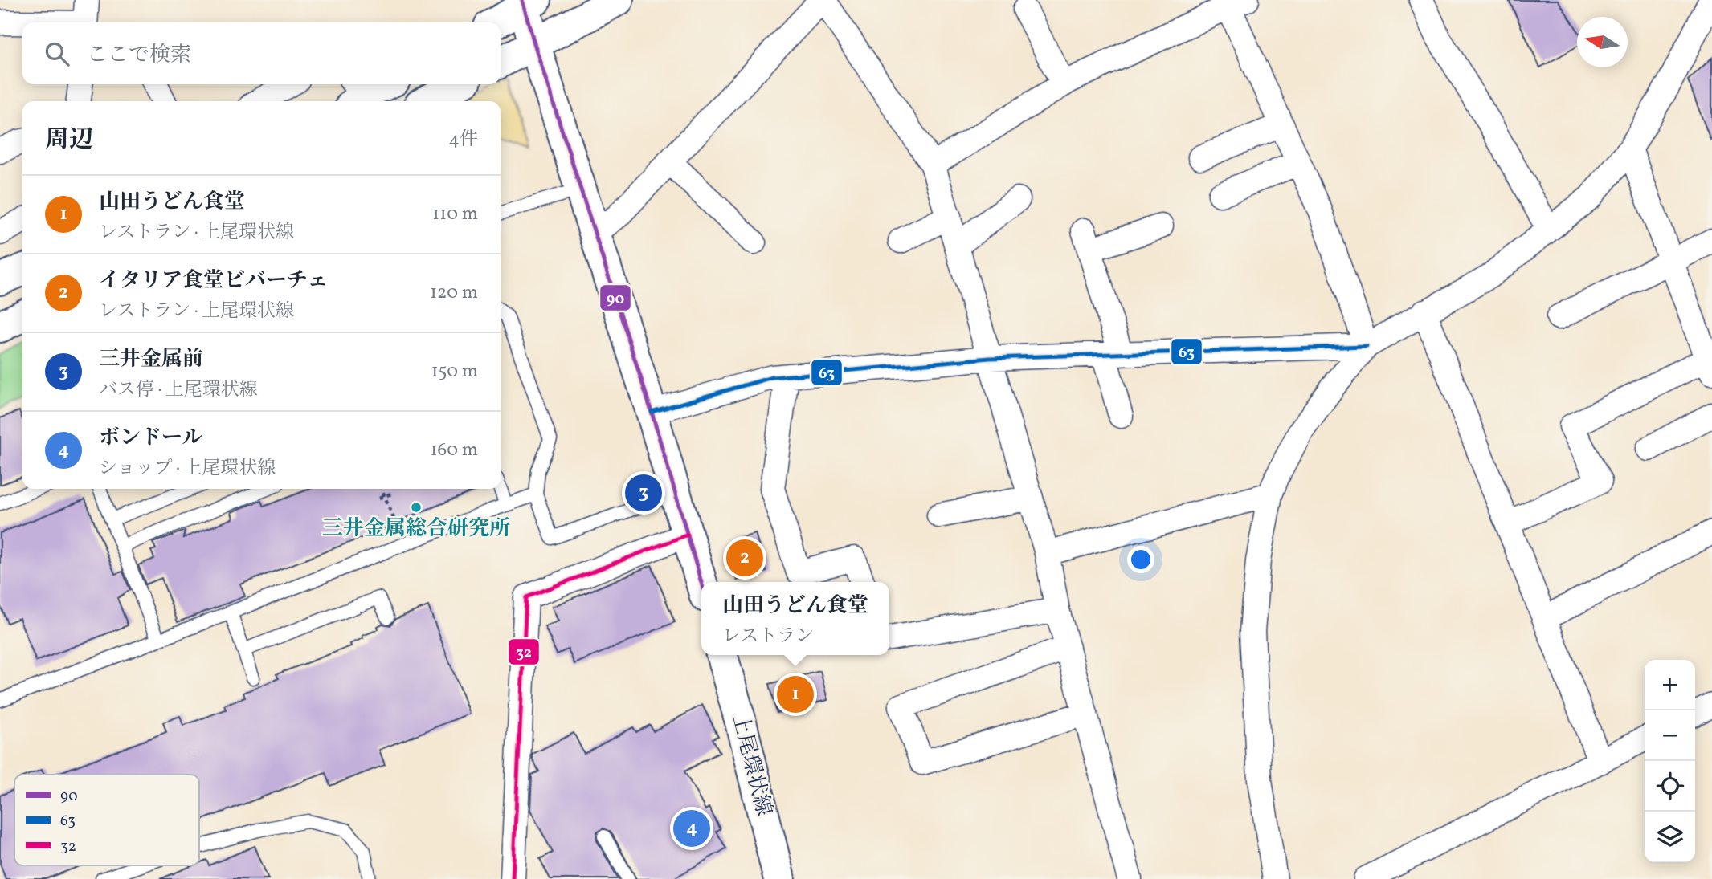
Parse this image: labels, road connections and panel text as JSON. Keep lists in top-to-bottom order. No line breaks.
{"streets":{"main road":["上尾環状線"]},"places":["三井金属総合研究所"],"lines":["transit line 90","transit line 63","transit line 32"],"legend":["90","63","32"],"north":"left","page":{"search":"ここで検索","heading":["周辺","4件"],"list":[{"mark":"1","name":"山田うどん食堂","note":"レストラン · 上尾環状線","value":"110 m"},{"mark":"2","name":"イタリア食堂ビバーチェ","note":"レストラン · 上尾環状線","value":"120 m"},{"mark":"3","name":"三井金属前","note":"バス停 · 上尾環状線","value":"150 m"},{"mark":"4","name":"ボンドール","note":"ショップ · 上尾環状線","value":"160 m"}],"pins":["3","2","1","4"],"popup":["山田うどん食堂","レストラン"],"map_buttons":["+","−"]}}
